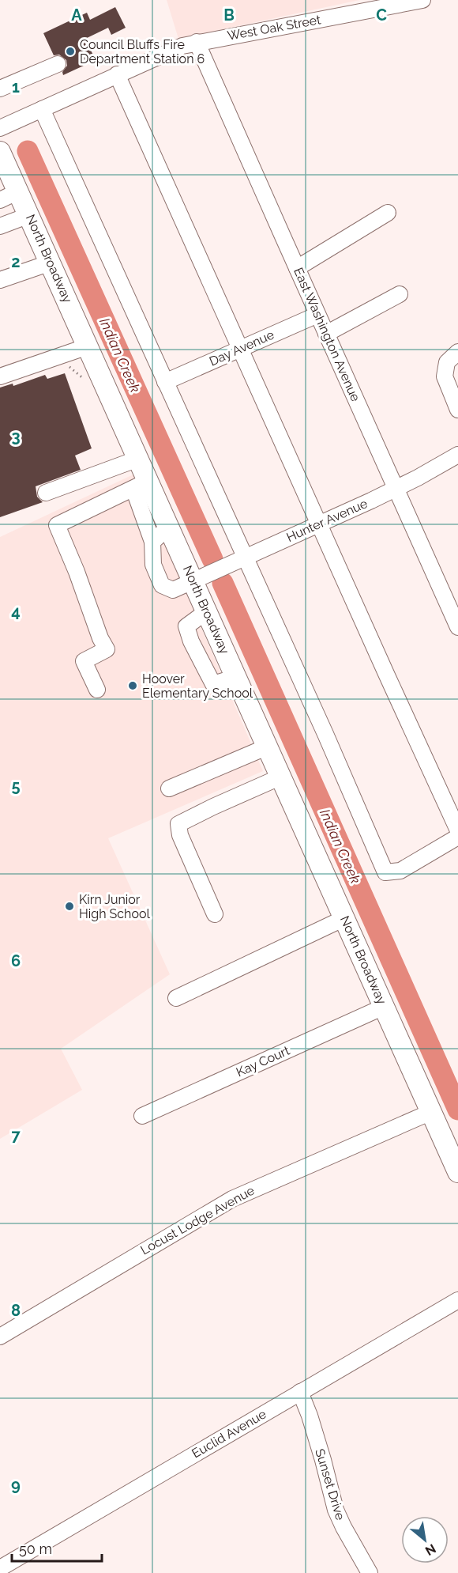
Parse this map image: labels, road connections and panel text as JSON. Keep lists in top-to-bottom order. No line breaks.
{"streets":{"main road":["North Broadway"],"street":["West Oak Street","East Washington Avenue","Day Avenue","Hunter Avenue","Kay Court","Locust Lodge Avenue","Euclid Avenue","Sunset Drive"]},"crossings":[["West Oak Street","East Washington Avenue"],["North Broadway","Hunter Avenue"],["North Broadway","Kay Court"],["North Broadway","Locust Lodge Avenue"],["East Washington Avenue","Day Avenue"],["East Washington Avenue","Hunter Avenue"],["Euclid Avenue","Sunset Drive"]],"water":["Indian Creek"],"places":["Council Bluffs Fire Department Station 6","Hoover Elementary School","Kirn Junior High School"],"scale_bar":"50 m","north":"bottom right","grid":{"columns":["A","B","C"],"rows":["1","2","3","4","5","6","7","8","9"]}}
